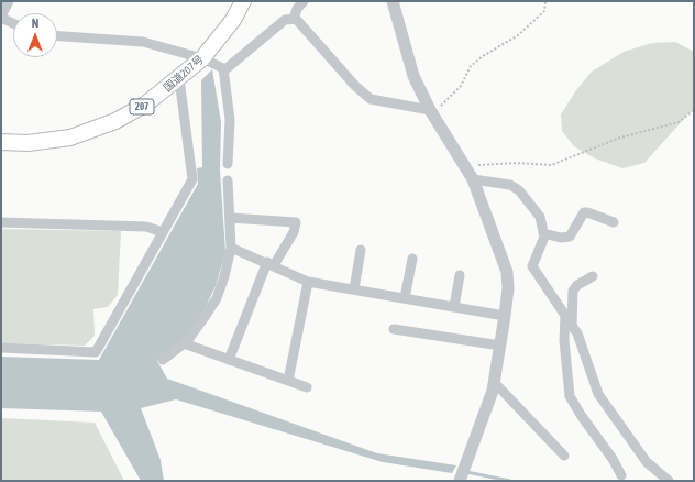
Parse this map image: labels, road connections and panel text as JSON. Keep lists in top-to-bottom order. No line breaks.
{"streets":{"highway":["国道207号","207"]},"north":"top"}
